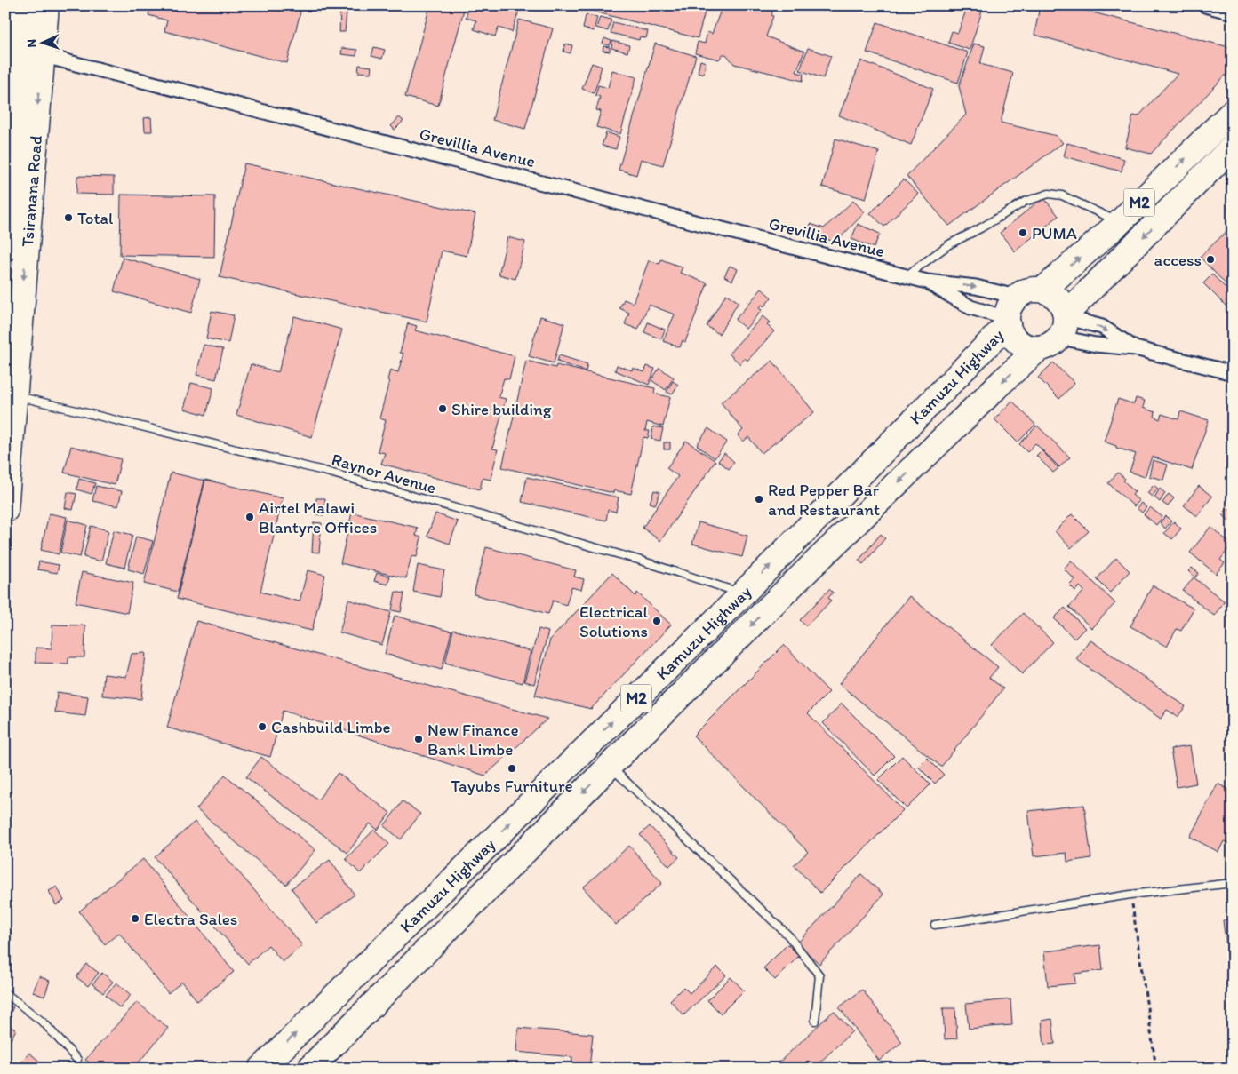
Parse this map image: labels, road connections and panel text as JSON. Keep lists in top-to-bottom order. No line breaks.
{"streets":{"highway":["Tsiranana Road","M2","Kamuzu Highway"],"street":["Grevillia Avenue"],"lane":["Raynor Avenue"]},"crossings":[["Grevillia Avenue","Tsiranana Road"],["Grevillia Avenue","M2"],["Grevillia Avenue","Kamuzu Highway"],["Tsiranana Road","Raynor Avenue"],["M2","Kamuzu Highway"],["Kamuzu Highway","Raynor Avenue"]],"places":["Total","PUMA","access","Shire building","Red Pepper Bar and Restaurant","Airtel Malawi Blantyre Offices","Electrical Solutions","Cashbuild Limbe","New Finance Bank Limbe","Tayubs Furniture","Electra Sales"],"north":"left"}
